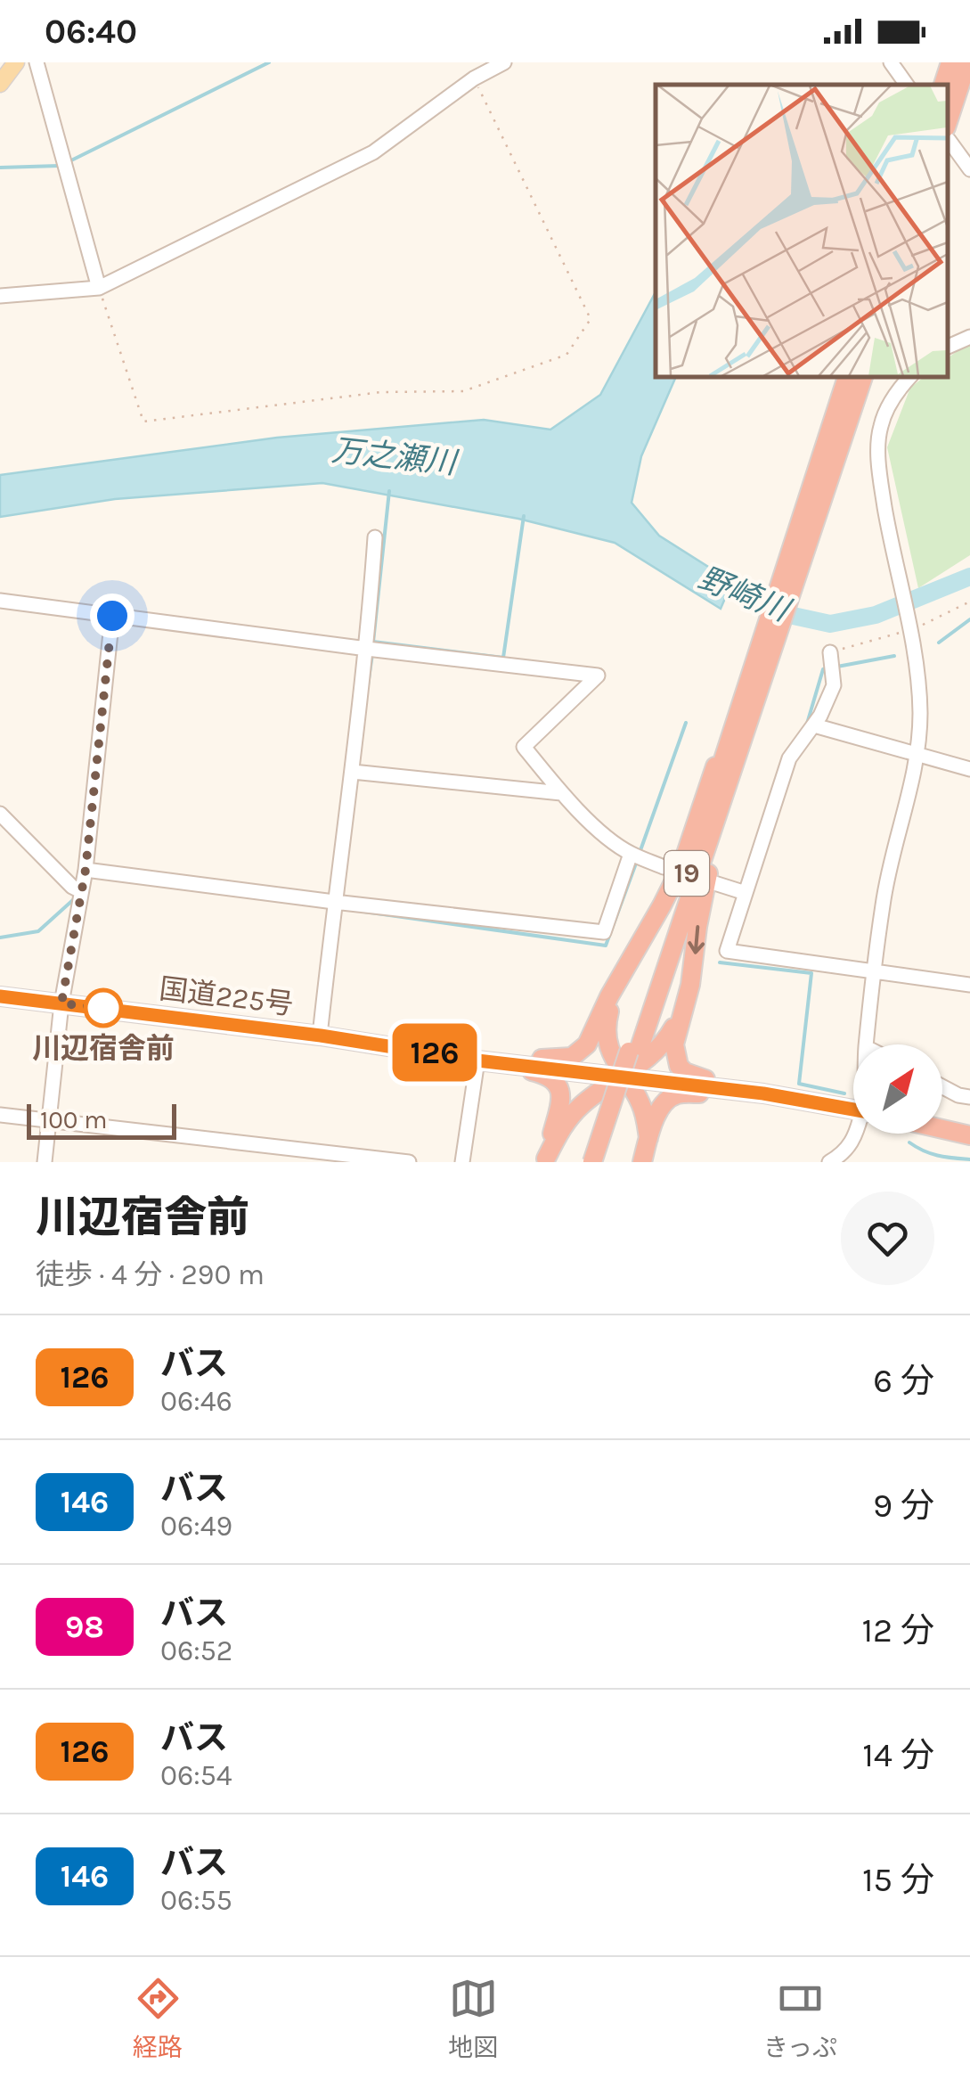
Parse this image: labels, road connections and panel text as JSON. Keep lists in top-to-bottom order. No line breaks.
{"streets":{"highway":["19","国道225号"]},"crossings":[["19","国道225号"]],"water":["万之瀬川","野崎川"],"places":["川辺宿舎前"],"lines":["bus line 126"],"scale_bar":"100 m","north":"top right","page":{"status":"06:40","on_map":"126","scale":"100 m","heading":["川辺宿舎前","徒歩 · 4 分 · 290 m"],"list":[{"mark":"126","name":"バス","note":"06:46","value":"6 分"},{"mark":"146","name":"バス","note":"06:49","value":"9 分"},{"mark":"98","name":"バス","note":"06:52","value":"12 分"},{"mark":"126","name":"バス","note":"06:54","value":"14 分"},{"mark":"146","name":"バス","note":"06:55","value":"15 分"}],"tabs":["経路","地図","きっぷ"]}}
